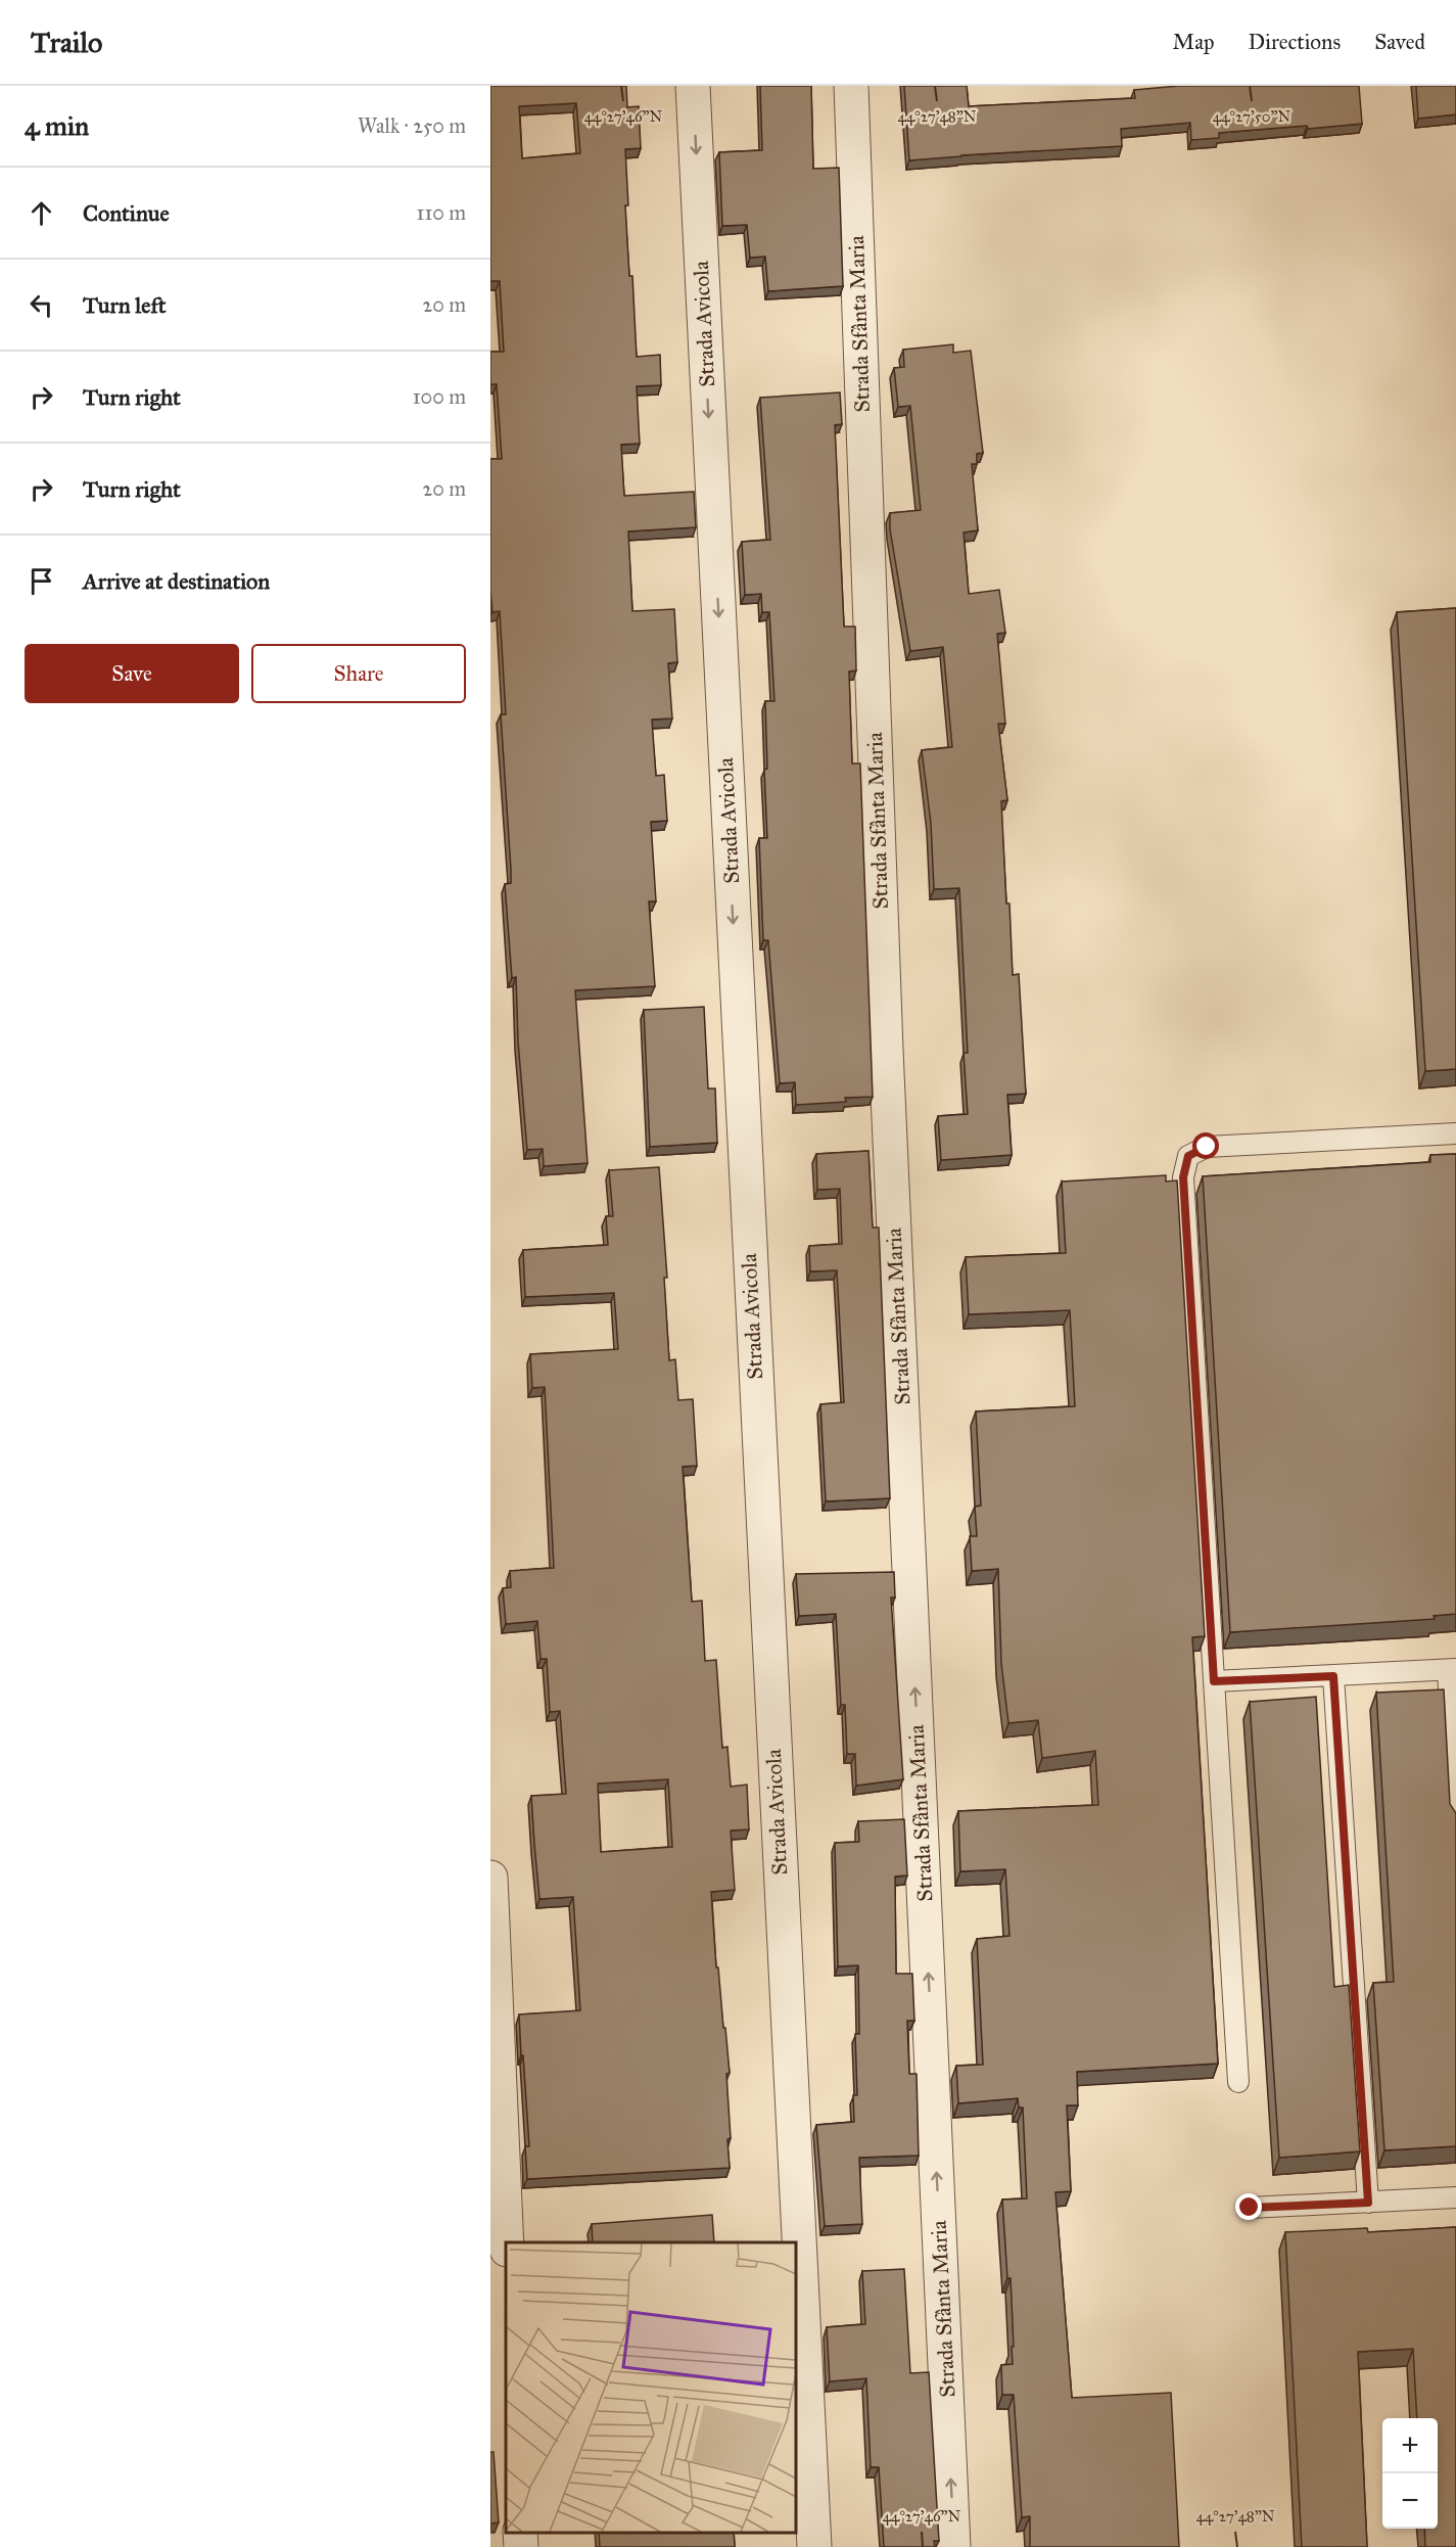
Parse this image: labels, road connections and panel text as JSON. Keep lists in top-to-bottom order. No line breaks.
{"streets":{"street":["Strada Avicola","Strada Sfânta Maria"]},"one_way":["Strada Avicola","Strada Sfânta Maria"],"page":{"header":"Trailo","nav":["Map","Directions","Saved"],"heading":["4 min","Walk · 250 m"],"list":[["Continue","110 m"],["Turn left","20 m"],["Turn right","100 m"],["Turn right","20 m"],"Arrive at destination"],"buttons":["Save","Share"],"map_buttons":["+","−"]},"coordinates":["44°27'46\"N","44°27'48\"N","44°27'50\"N"]}
